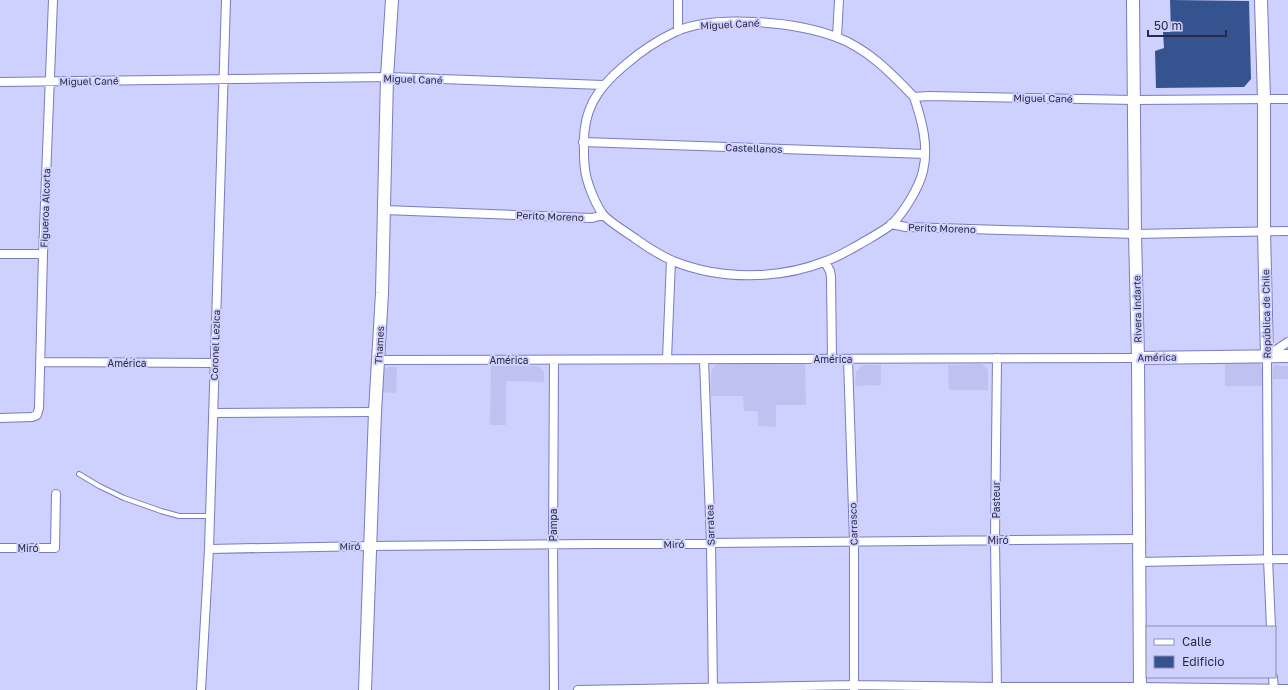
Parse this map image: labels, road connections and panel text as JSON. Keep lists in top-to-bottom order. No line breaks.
{"streets":{"street":["Miguel Cané","Castellanos","Figueroa Alcorta","Perito Moreno","Rivera Indarte","República de Chile","Coronel Lezica","Thames","América","Pasteur","Carrasco","Pampa","Sarratea","Miró"]},"crossings":[["Miguel Cané","Figueroa Alcorta"],["Miguel Cané","Rivera Indarte"],["Miguel Cané","República de Chile"],["Miguel Cané","Coronel Lezica"],["Miguel Cané","Thames"],["Figueroa Alcorta","América"],["Perito Moreno","Rivera Indarte"],["Perito Moreno","República de Chile"],["Perito Moreno","Thames"],["Rivera Indarte","América"],["Rivera Indarte","Miró"],["República de Chile","América"],["Coronel Lezica","América"],["Coronel Lezica","Miró"],["Thames","América"],["Thames","Miró"],["América","Pasteur"],["América","Carrasco"],["América","Pampa"],["América","Sarratea"],["Pasteur","Miró"],["Carrasco","Miró"],["Pampa","Miró"],["Sarratea","Miró"]],"legend":["Calle","Edificio"],"scale_bar":"50 m"}
